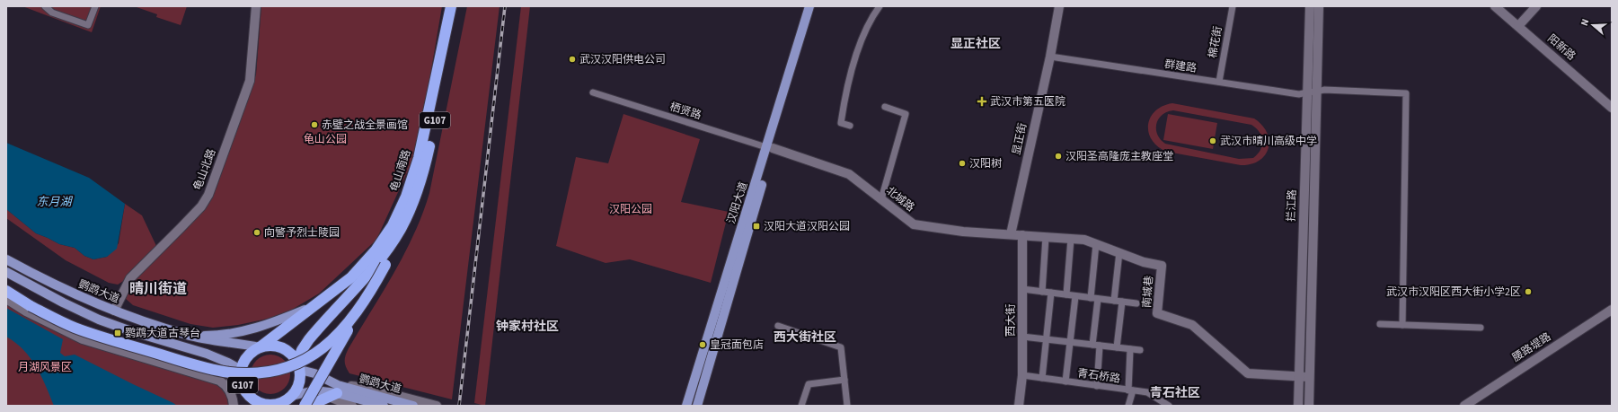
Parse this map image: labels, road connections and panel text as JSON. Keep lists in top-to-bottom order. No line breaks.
{"streets":{"highway":["G107","龟山南路"],"main road":["汉阳大道","鹦鹉大道"],"street":["棉花街","阳新路","群建路","栖贤路","显正街","龟山北路","北城路","拦江路","南城巷","西大街","腰路堤路","青石桥路"]},"crossings":[["棉花街","群建路"],["群建路","显正街"],["群建路","拦江路"],["栖贤路","北城路"],["栖贤路","汉阳大道"],["G107","龟山南路"],["G107","鹦鹉大道"],["显正街","北城路"],["龟山北路","鹦鹉大道"],["北城路","汉阳大道"],["北城路","南城巷"],["北城路","西大街"],["拦江路","南城巷"],["南城巷","西大街"],["西大街","青石桥路"]],"districts":["显正社区","晴川街道","钟家村社区","西大街社区","青石社区"],"water":["东月湖"],"parks":["龟山公园","汉阳公园","月湖风景区"],"places":{"other":["武汉汉阳供电公司","赤壁之战全景画馆","武汉市晴川高级中学","汉阳圣高隆庞主教座堂","汉阳树","向警予烈士陵园","武汉市汉阳区西大街小学2区","皇冠面包店"],"health":["武汉市第五医院"],"transit":["汉阳大道汉阳公园","鹦鹉大道古琴台"]},"north":"left"}
